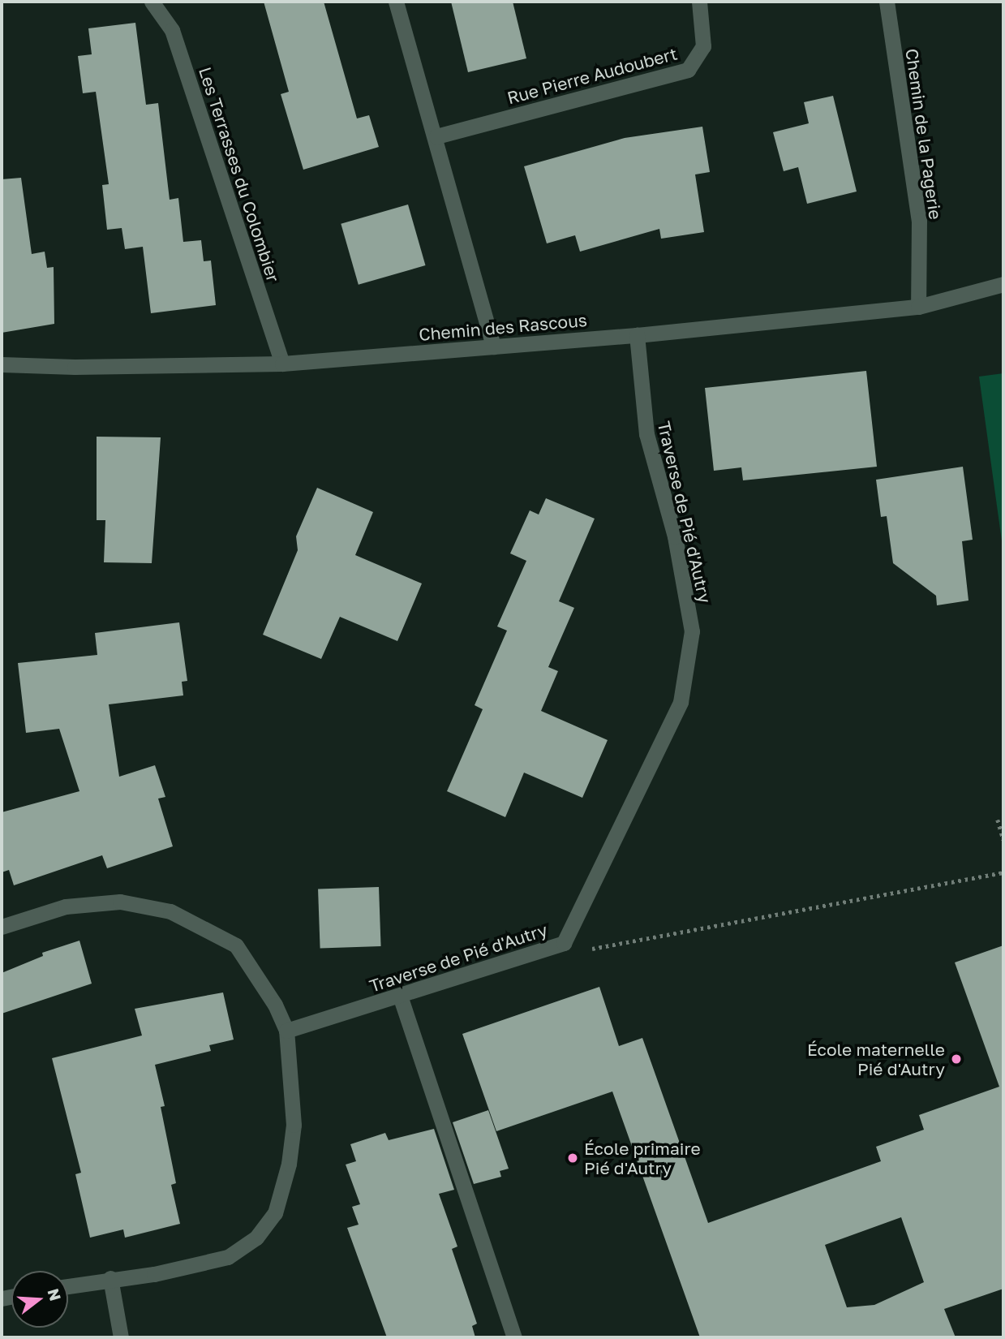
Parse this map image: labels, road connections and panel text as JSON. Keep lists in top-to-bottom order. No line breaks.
{"streets":{"street":["Rue Pierre Audoubert","Chemin de la Pagerie","Les Terrasses du Colombier","Chemin des Rascous","Traverse de Pié d'Autry"]},"crossings":[["Chemin de la Pagerie","Chemin des Rascous"],["Les Terrasses du Colombier","Chemin des Rascous"],["Chemin des Rascous","Traverse de Pié d'Autry"]],"places":["École maternelle Pié d'Autry","École primaire Pié d'Autry"],"north":"right"}
